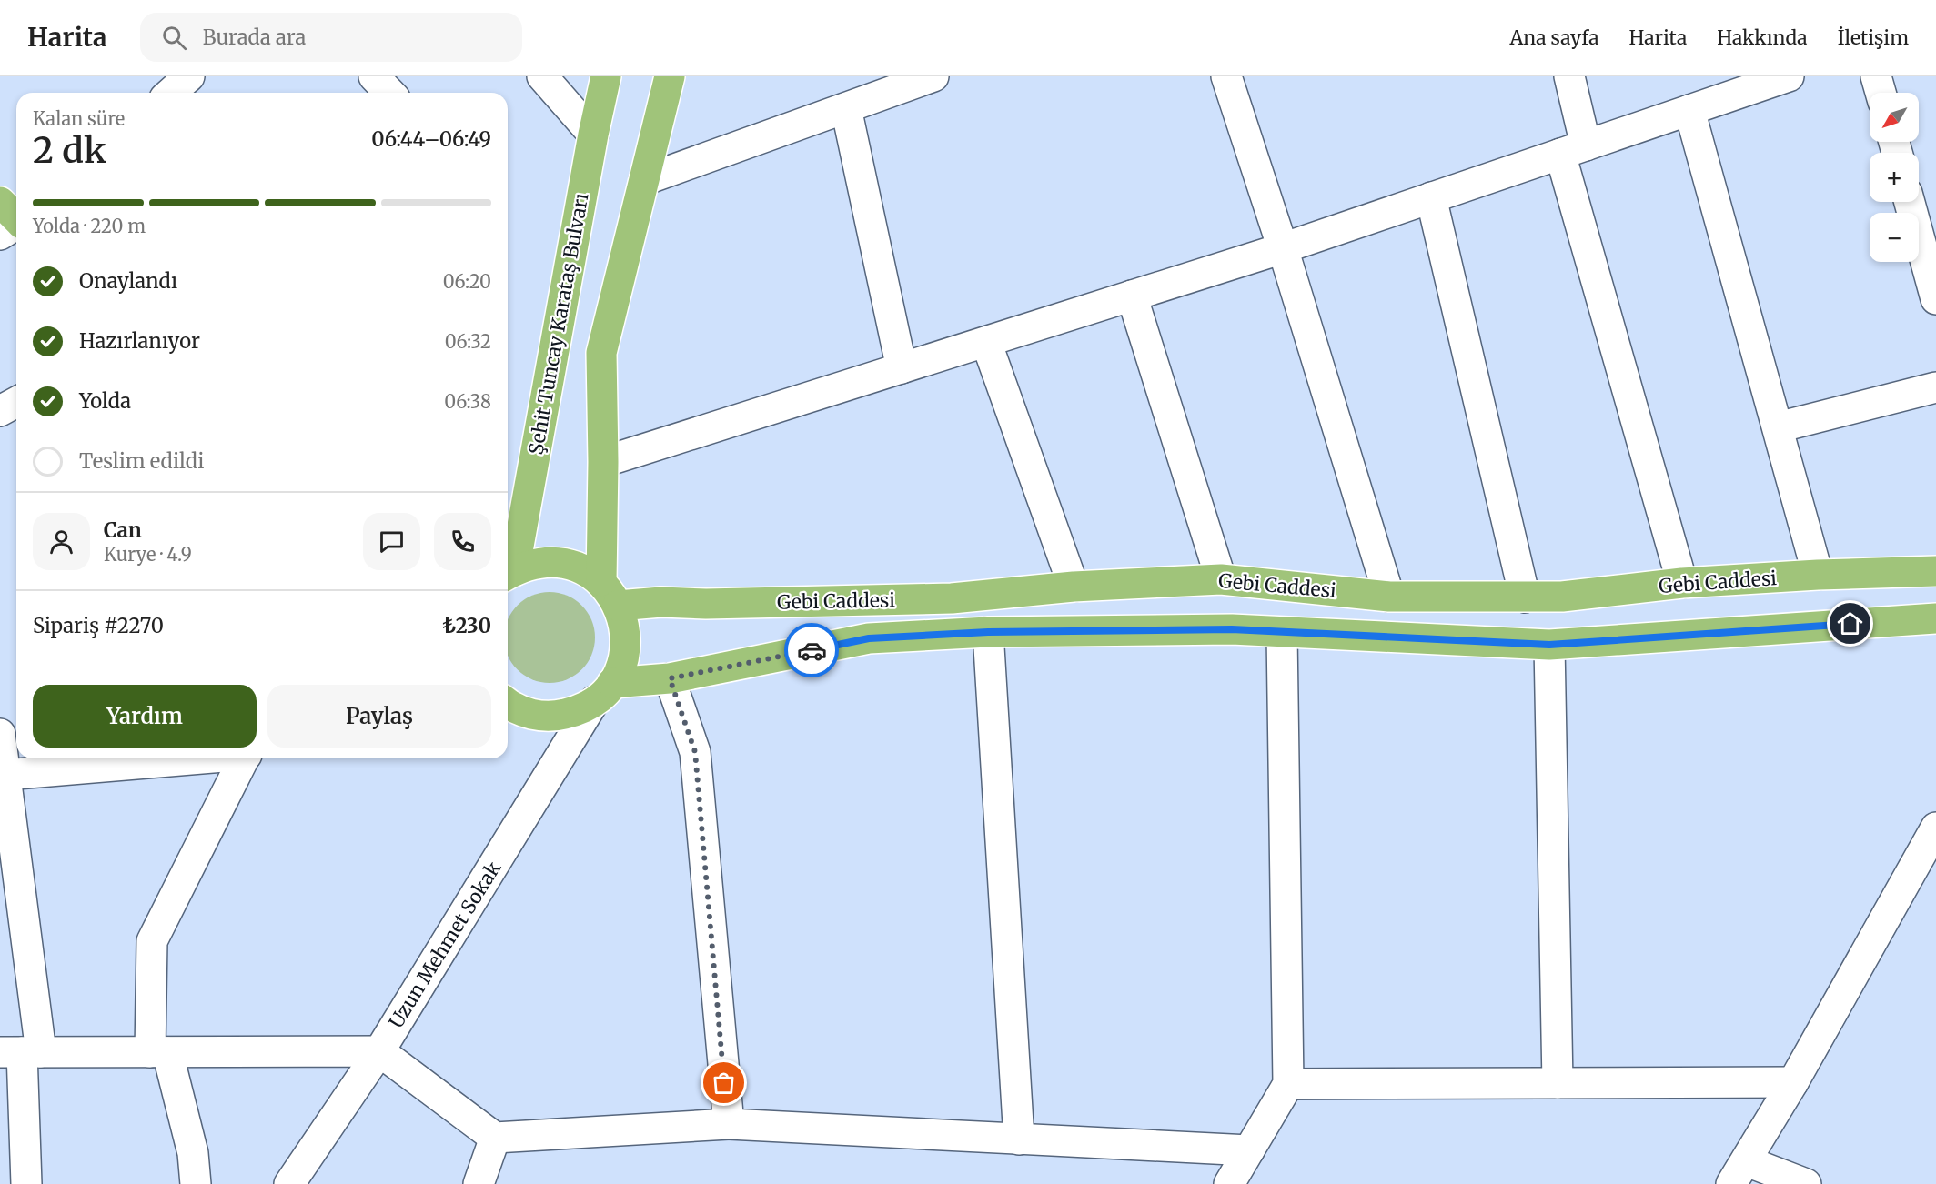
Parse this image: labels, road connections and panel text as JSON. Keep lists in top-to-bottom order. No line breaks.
{"streets":{"main road":["Şehit Tuncay Karataş Bulvarı","Gebi Caddesi"],"street":["Uzun Mehmet Sokak"]},"crossings":[["Gebi Caddesi","Uzun Mehmet Sokak"]],"north":"bottom left","page":{"header":"Harita","search":"Burada ara","nav":["Ana sayfa","Harita","Hakkında","İletişim"],"map_buttons":["+","−"],"heading":["2 dk","Kalan süre","06:44–06:49"],"panel":["Can","Kurye · 4.9","Sipariş #2270","₺230"],"bar":"Yolda · 220 m","list":[["Onaylandı","06:20"],["Hazırlanıyor","06:32"],["Yolda","06:38"],"Teslim edildi"],"buttons":["Yardım","Paylaş"]}}
